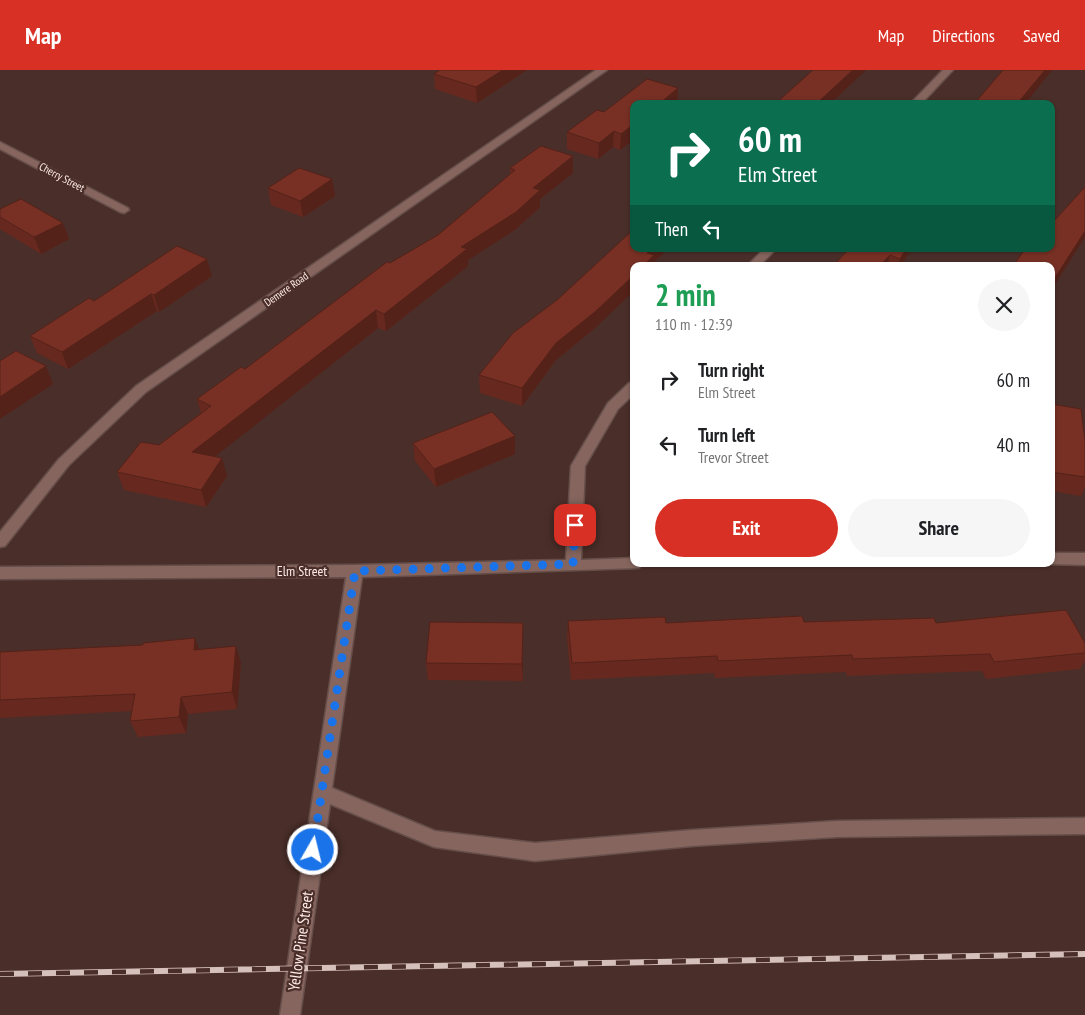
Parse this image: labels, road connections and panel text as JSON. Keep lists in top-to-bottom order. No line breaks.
{"streets":{"street":["Cherry Street","Demere Road","Elm Street","Yellow Pine Street"]},"crossings":[["Elm Street","Yellow Pine Street"]],"page":{"header":"Map","nav":["Map","Directions","Saved"],"turn":["60 m","Elm Street"],"then":"Then","heading":["2 min","110 m · 12:39"],"list":[{"name":"Turn right","note":"Elm Street","value":"60 m"},{"name":"Turn left","note":"Trevor Street","value":"40 m"}],"buttons":["Exit","Share"]}}
